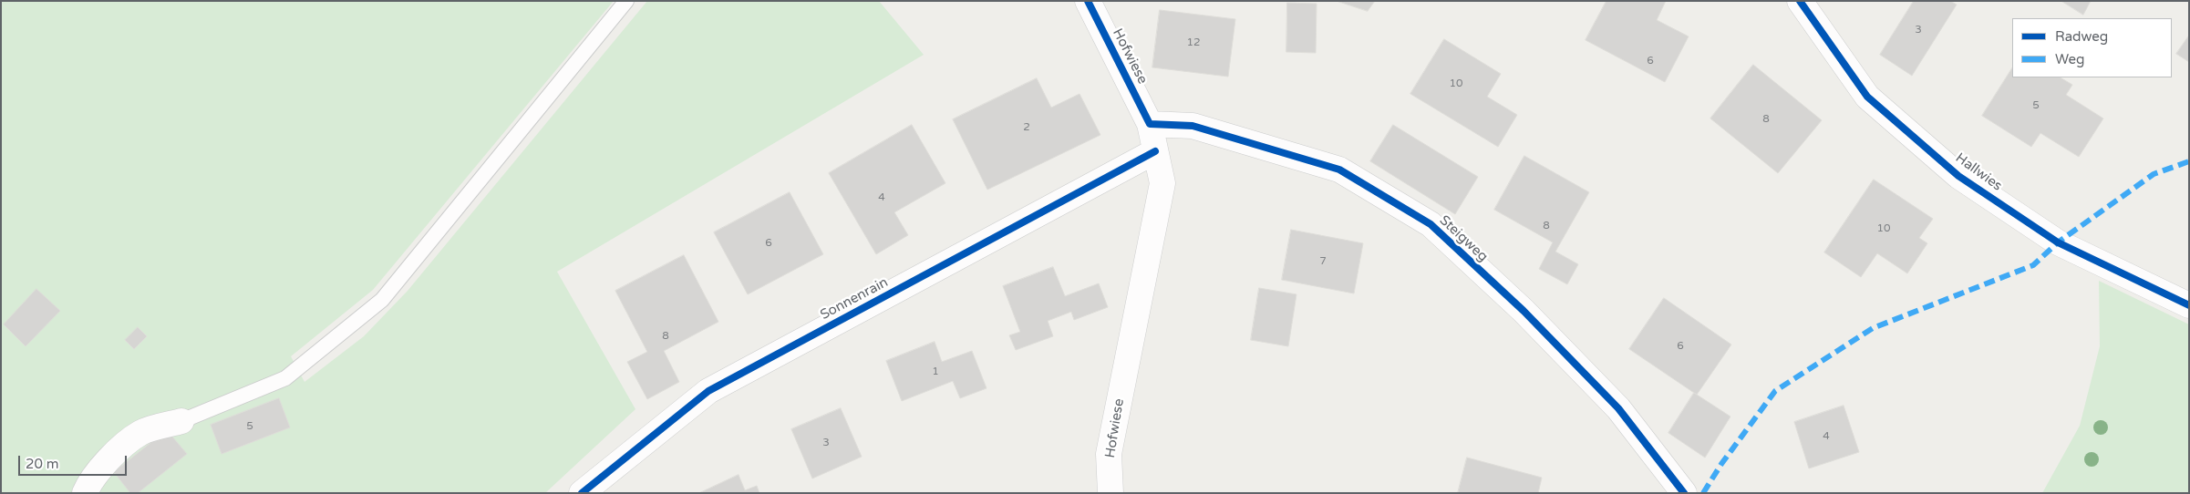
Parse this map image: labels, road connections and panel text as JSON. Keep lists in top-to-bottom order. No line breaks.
{"streets":{"street":["Hofwiese","Hallwies","Steigweg","Sonnenrain"]},"crossings":[["Hofwiese","Steigweg"],["Hofwiese","Sonnenrain"]],"house_numbers":["3","12","6","10","5","8","2","4","8","10","6","7","8","6","1","5","4","3"],"legend":["Radweg","Weg"],"scale_bar":"20 m"}
